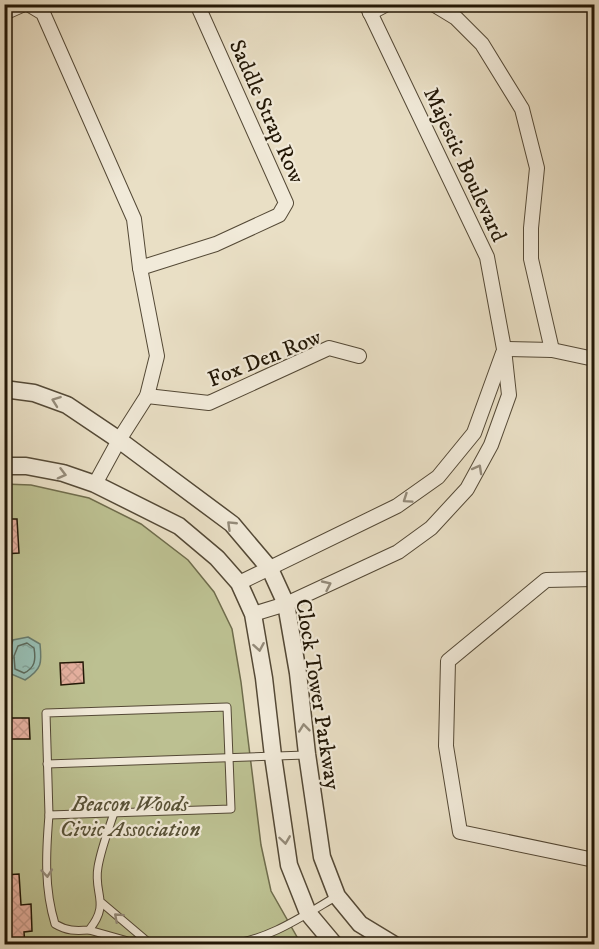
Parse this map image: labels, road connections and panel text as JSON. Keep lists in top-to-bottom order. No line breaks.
{"streets":{"street":["Saddle Strap Row","Majestic Boulevard","Fox Den Row","Clock Tower Parkway"]},"crossings":[["Majestic Boulevard","Clock Tower Parkway"]],"parks":["Beacon Woods Civic Association"]}
